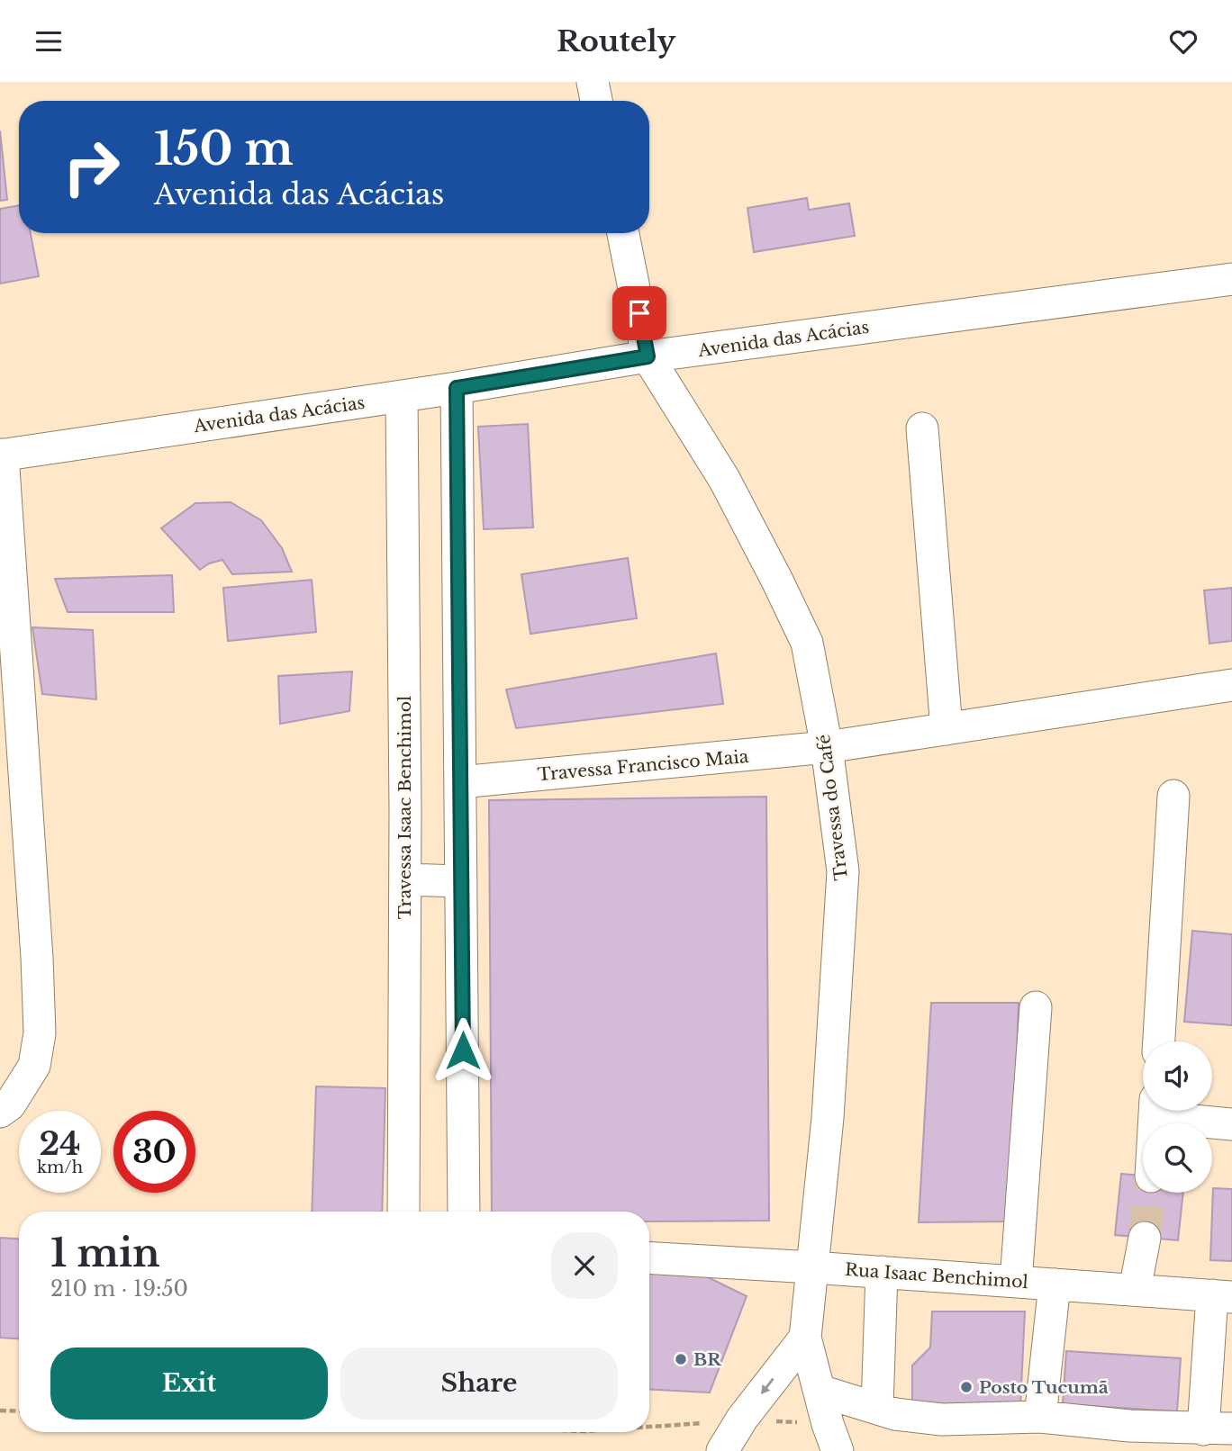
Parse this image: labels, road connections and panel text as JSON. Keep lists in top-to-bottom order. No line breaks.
{"streets":{"street":["Avenida das Acácias","Travessa Francisco Maia","Travessa Isaac Benchimol","Travessa do Café","Rua Isaac Benchimol"]},"crossings":[["Avenida das Acácias","Travessa Isaac Benchimol"],["Avenida das Acácias","Travessa do Café"],["Travessa Francisco Maia","Travessa do Café"],["Travessa do Café","Rua Isaac Benchimol"]],"places":["BR","Posto Tucumã"],"page":{"header":"Routely","turn":["150 m","Avenida das Acácias"],"speed":"24 km/h","limit":"30","heading":["1 min","210 m · 19:50"],"buttons":["Exit","Share"]}}
